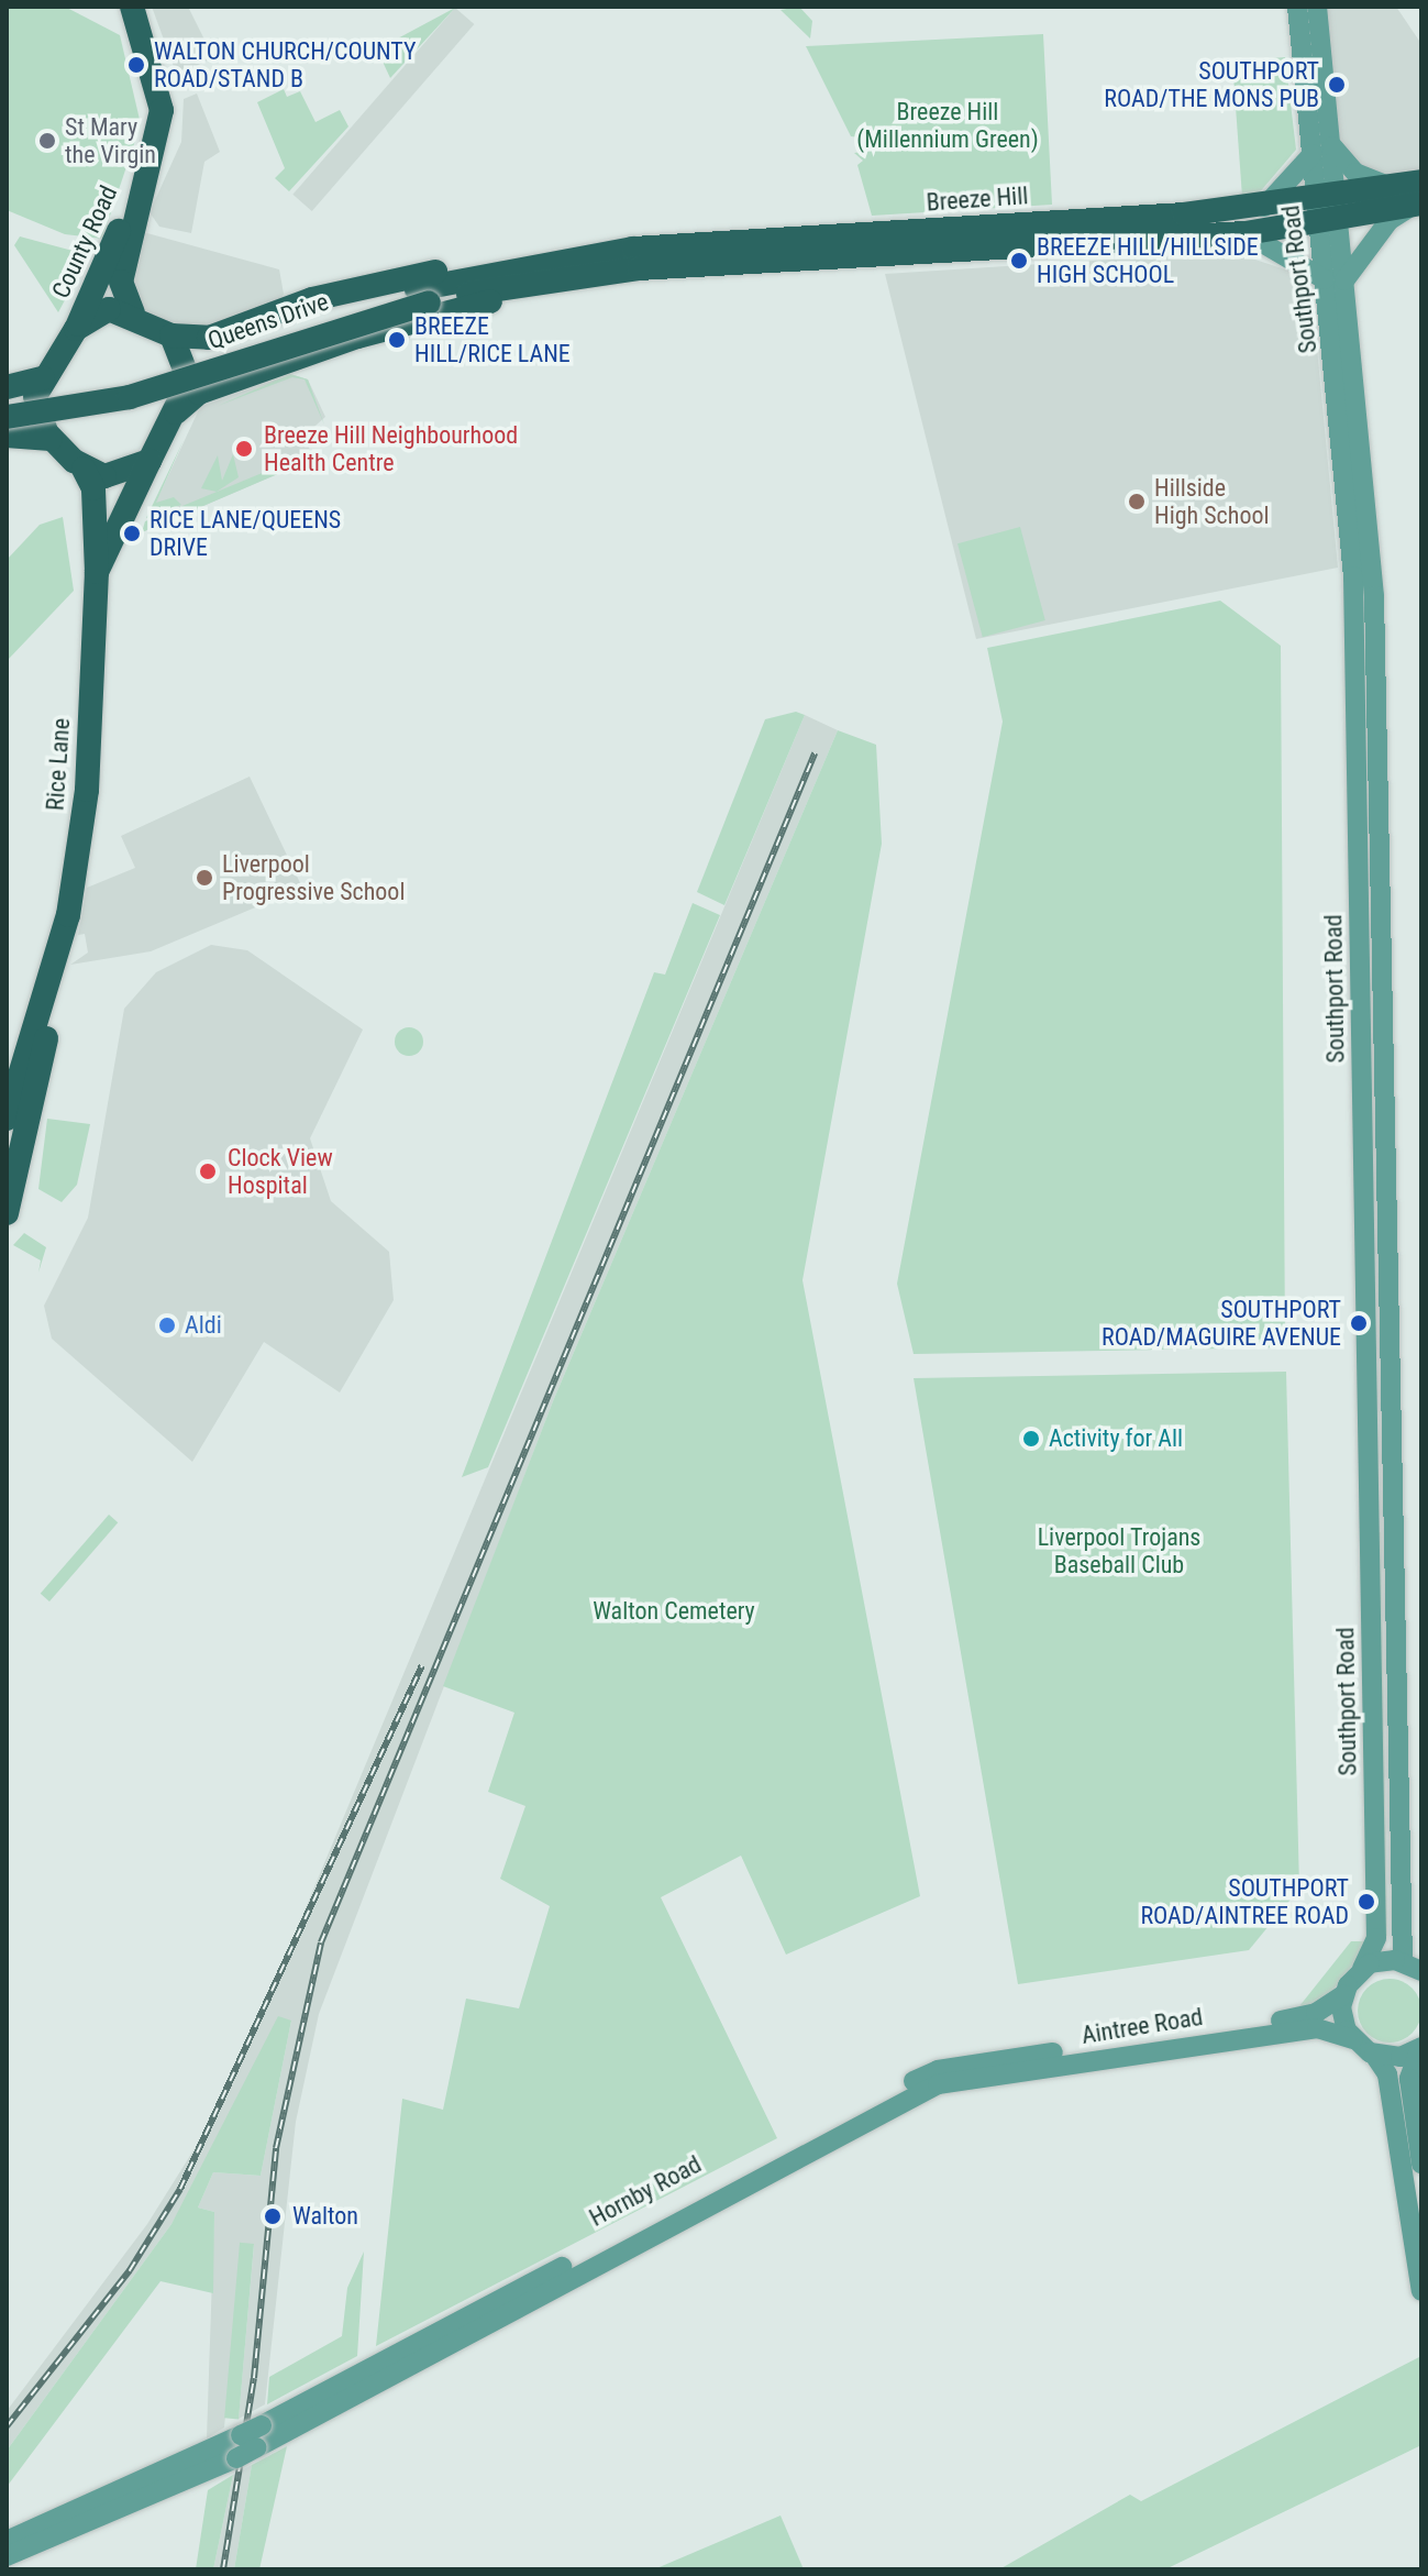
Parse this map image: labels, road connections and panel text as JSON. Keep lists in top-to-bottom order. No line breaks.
{"streets":{"highway":["Breeze Hill","County Road","Queens Drive","Rice Lane"],"main road":["Southport Road","Aintree Road","Hornby Road"]},"crossings":[["Breeze Hill","Southport Road"],["Breeze Hill","Queens Drive"],["County Road","Rice Lane"],["Southport Road","Hornby Road"],["Aintree Road","Hornby Road"]],"parks":["Breeze Hill (Millennium Green)","Liverpool Trojans Baseball Club","Walton Cemetery"],"places":["WALTON CHURCH/COUNTY ROAD/STAND B","SOUTHPORT ROAD/THE MONS PUB","St Mary the Virgin","BREEZE HILL/HILLSIDE HIGH SCHOOL","BREEZE HILL/RICE LANE","Breeze Hill Neighbourhood Health Centre","Hillside High School","RICE LANE/QUEENS DRIVE","Liverpool Progressive School","Clock View Hospital","SOUTHPORT ROAD/MAGUIRE AVENUE","Aldi","Activity for All","SOUTHPORT ROAD/AINTREE ROAD","Walton"]}
